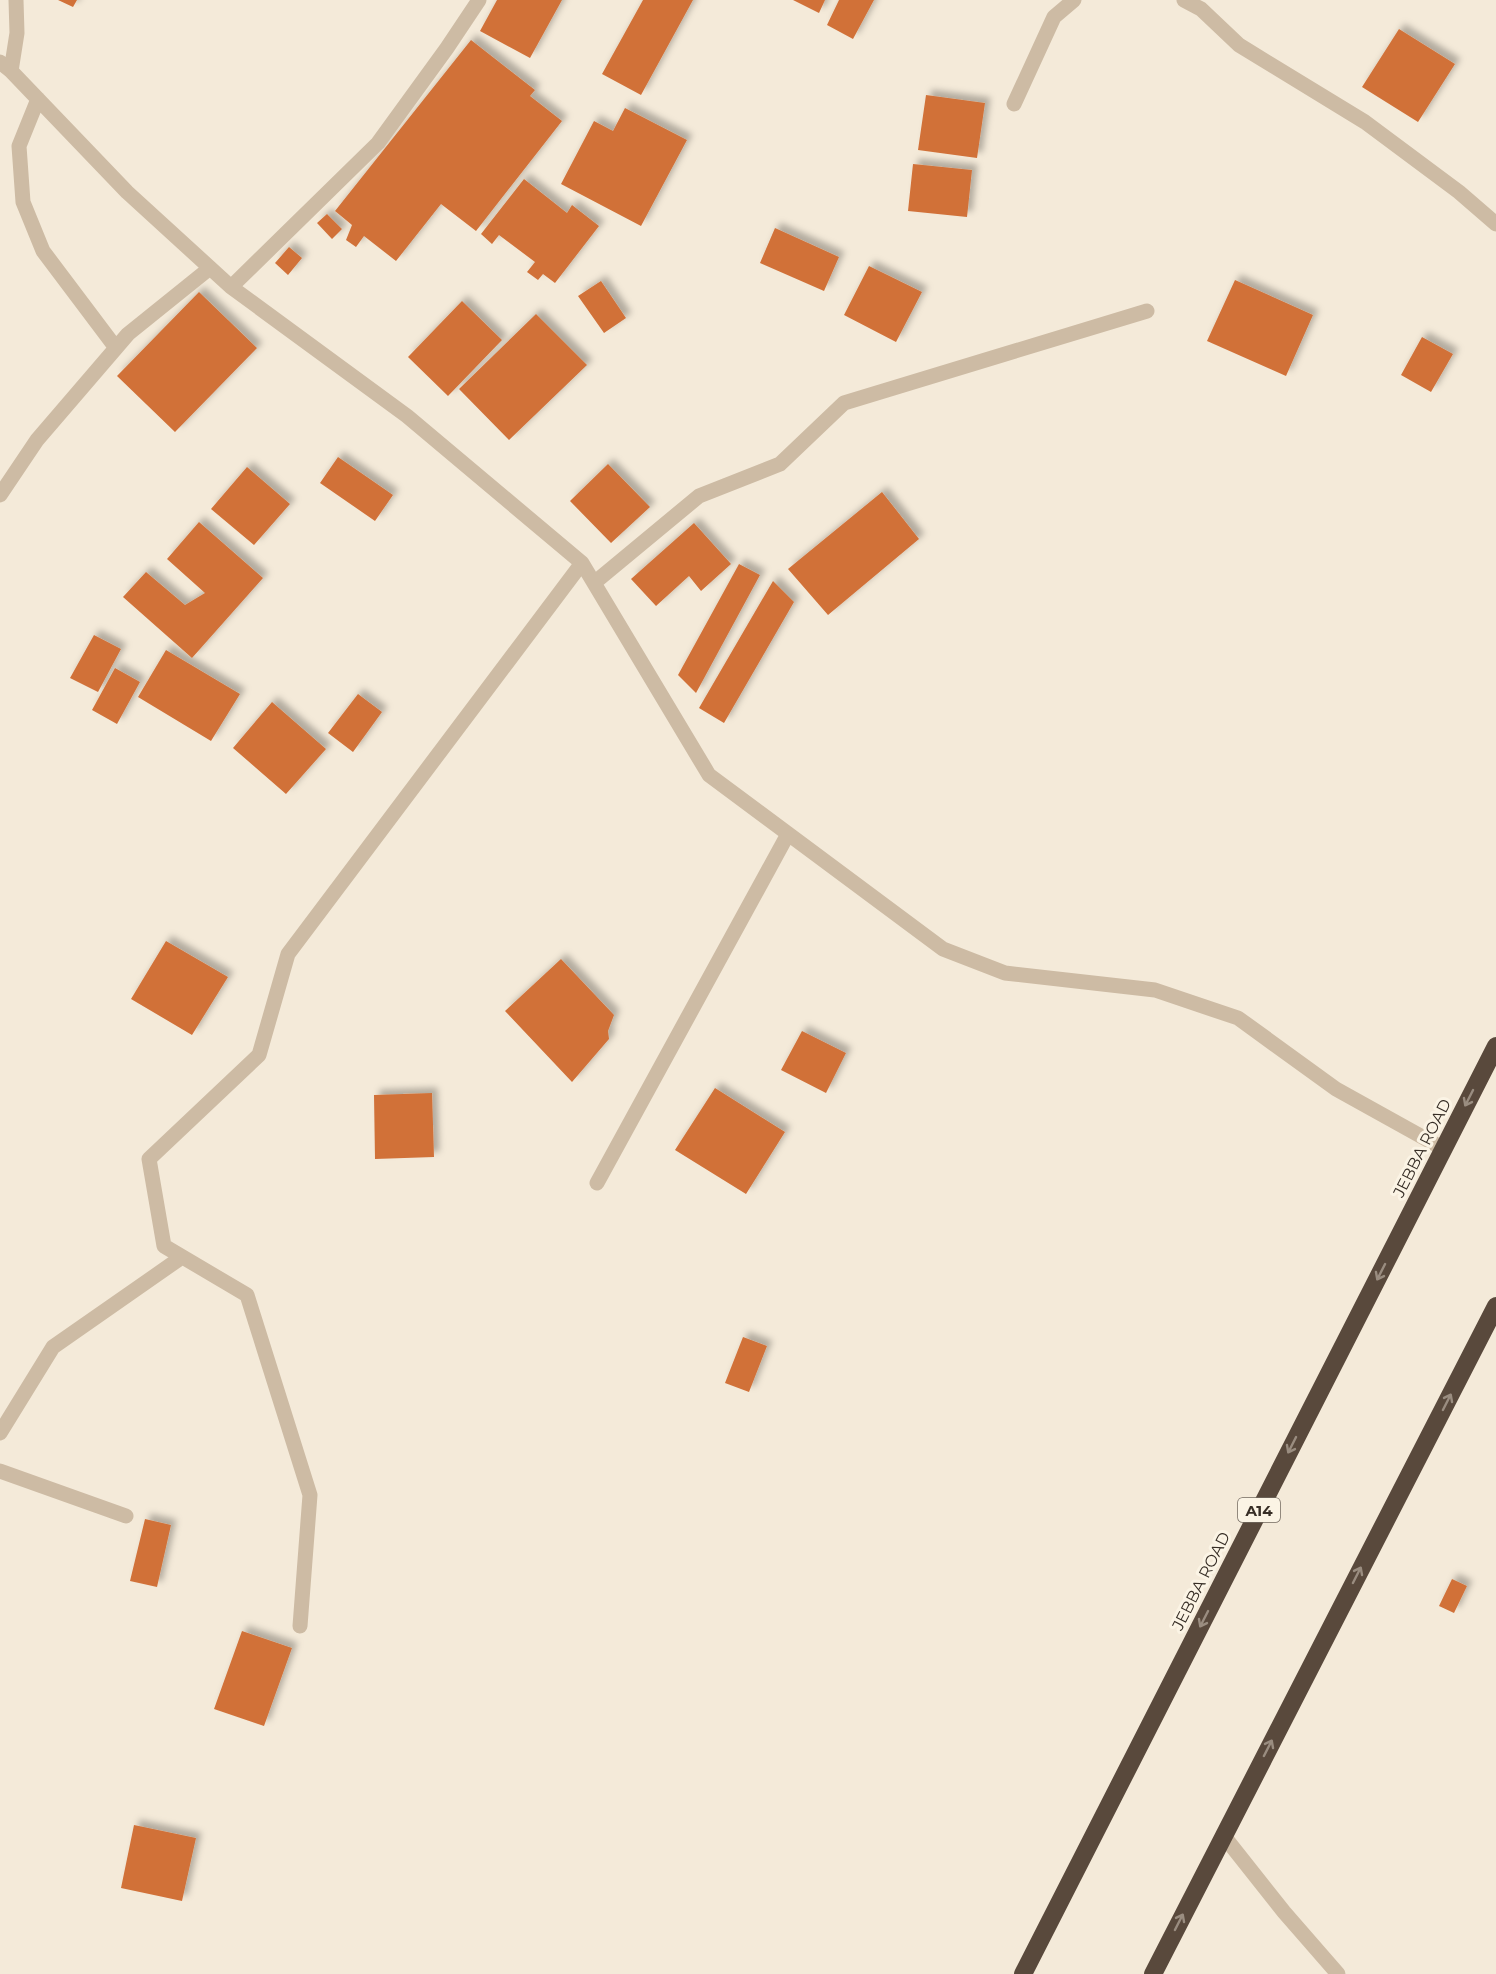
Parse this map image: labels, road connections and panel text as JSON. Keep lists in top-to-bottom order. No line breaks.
{"streets":{"highway":["JEBBA ROAD","A14"]}}
